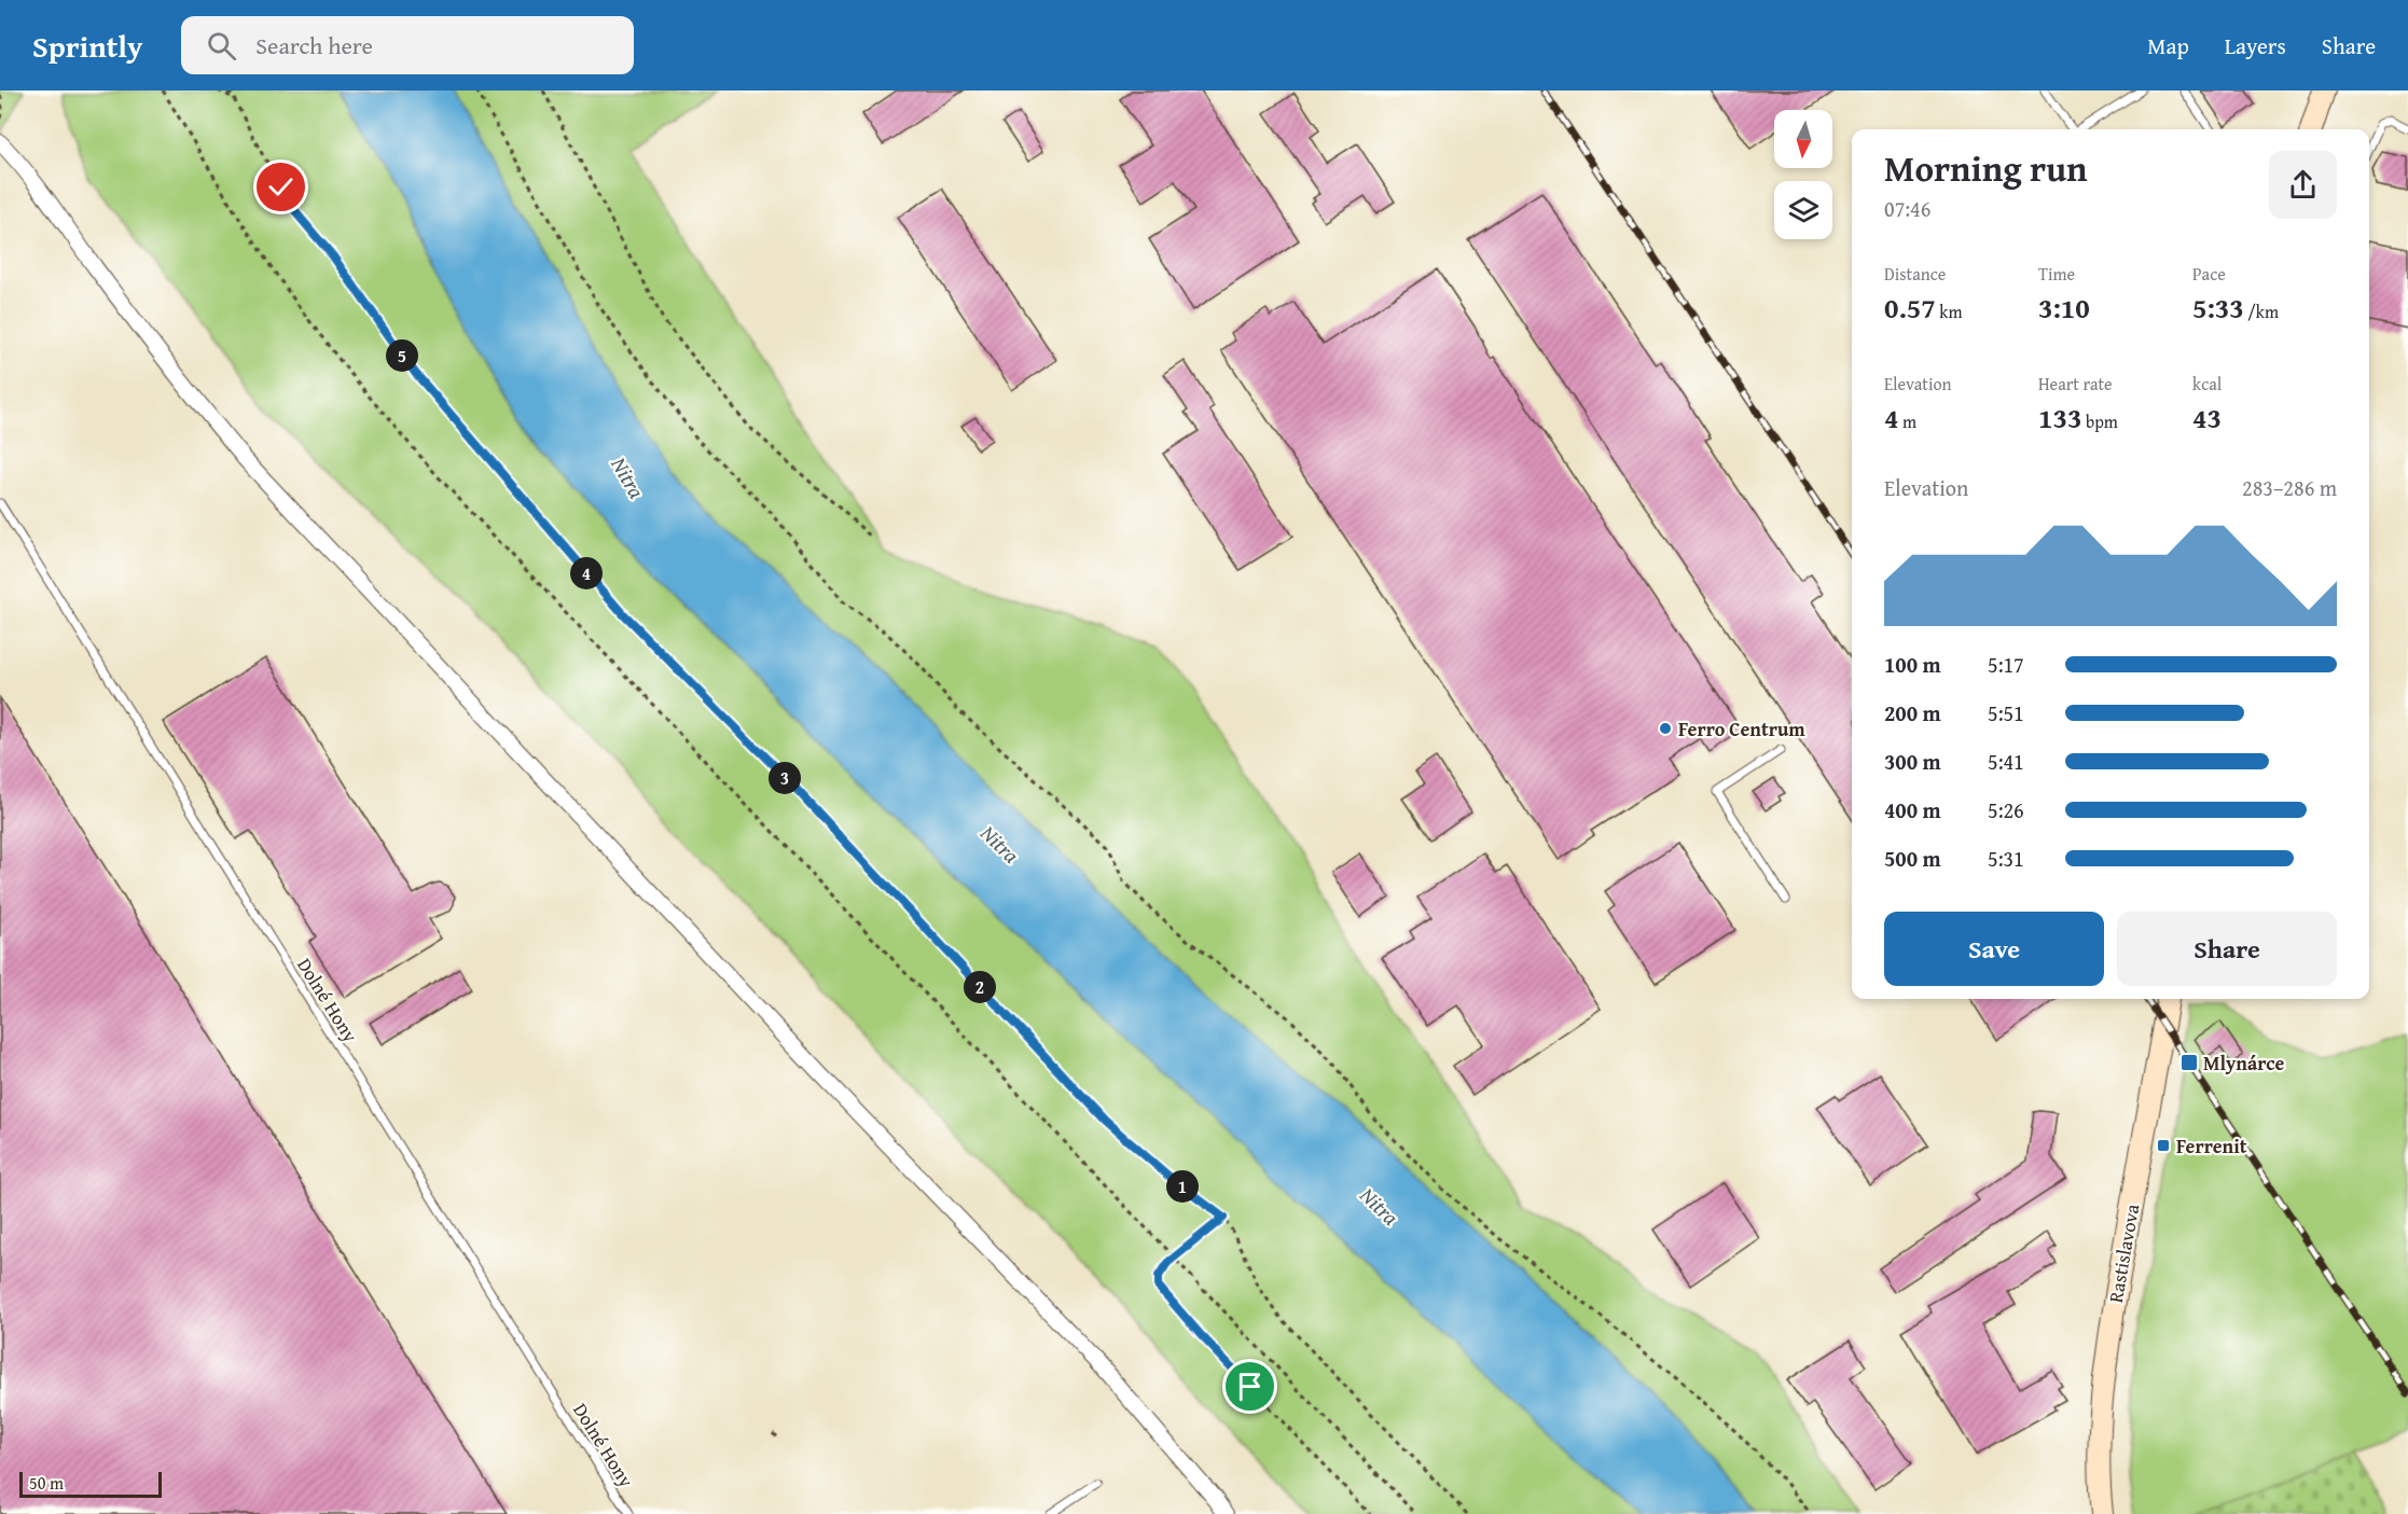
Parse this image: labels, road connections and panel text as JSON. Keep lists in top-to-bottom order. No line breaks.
{"streets":{"street":["Rastislavova"],"lane":["Dolné Hony"]},"water":["Nitra"],"places":{"other":["Ferro Centrum"],"transit":["Mlynárce","Ferrenit"]},"scale_bar":"50 m","north":"bottom","page":{"header":"Sprintly","search":"Search here","nav":["Map","Layers","Share"],"heading":["Morning run","07:46"],"stats":[["Distance","0.57 km"],["Time","3:10"],["Pace","5:33 /km"],["Elevation","4 m"],["Heart rate","133 bpm"],["kcal","43"]],"pins":["5","4","3","2","1"],"chart":["Elevation","283–286 m"],"list":[{"name":"100 m","note":"5:17"},{"name":"200 m","note":"5:51"},{"name":"300 m","note":"5:41"},{"name":"400 m","note":"5:26"},{"name":"500 m","note":"5:31"}],"buttons":["Save","Share"],"scale":"50 m"}}
